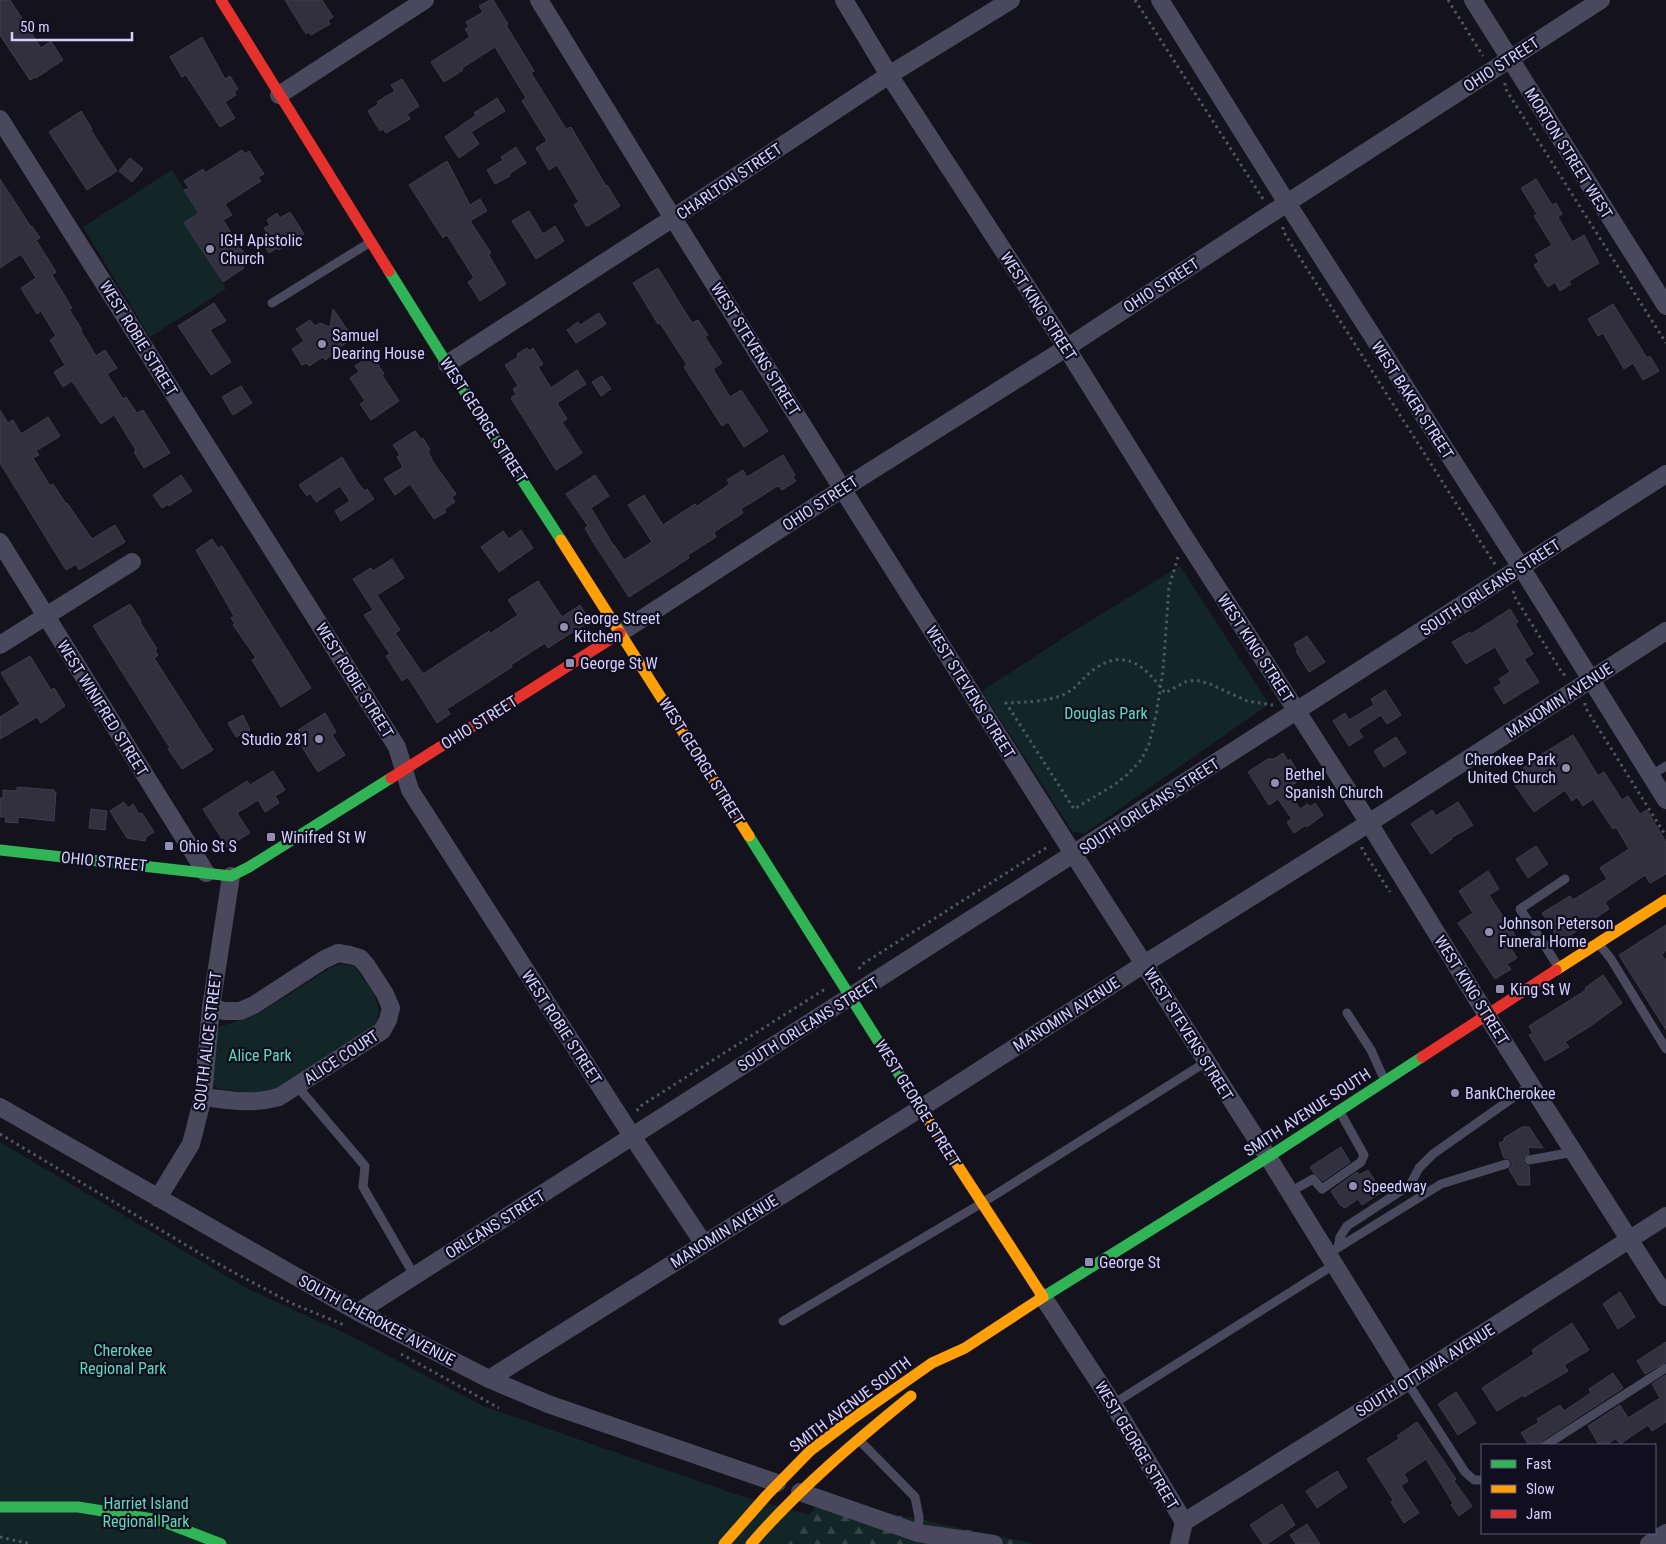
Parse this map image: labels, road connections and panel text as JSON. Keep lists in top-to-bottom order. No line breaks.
{"streets":{"street":["OHIO STREET","MORTON STREET WEST","CHARLTON STREET","WEST KING STREET","WEST ROBIE STREET","WEST STEVENS STREET","WEST BAKER STREET","WEST GEORGE STREET","SOUTH ORLEANS STREET","MANOMIN AVENUE","WEST WINIFRED STREET","SOUTH ALICE STREET","ALICE COURT","SMITH AVENUE SOUTH","ORLEANS STREET","SOUTH CHEROKEE AVENUE","SOUTH OTTAWA AVENUE"]},"crossings":[["OHIO STREET","MORTON STREET WEST"],["OHIO STREET","WEST KING STREET"],["OHIO STREET","WEST ROBIE STREET"],["OHIO STREET","WEST STEVENS STREET"],["OHIO STREET","WEST BAKER STREET"],["OHIO STREET","WEST GEORGE STREET"],["OHIO STREET","WEST WINIFRED STREET"],["OHIO STREET","SOUTH ALICE STREET"],["CHARLTON STREET","WEST KING STREET"],["CHARLTON STREET","WEST STEVENS STREET"],["CHARLTON STREET","WEST GEORGE STREET"],["WEST KING STREET","SOUTH ORLEANS STREET"],["WEST KING STREET","MANOMIN AVENUE"],["WEST KING STREET","SMITH AVENUE SOUTH"],["WEST KING STREET","SOUTH OTTAWA AVENUE"],["WEST ROBIE STREET","SOUTH ORLEANS STREET"],["WEST ROBIE STREET","MANOMIN AVENUE"],["WEST ROBIE STREET","ORLEANS STREET"],["WEST STEVENS STREET","SOUTH ORLEANS STREET"],["WEST STEVENS STREET","MANOMIN AVENUE"],["WEST STEVENS STREET","SMITH AVENUE SOUTH"],["WEST STEVENS STREET","SOUTH OTTAWA AVENUE"],["WEST BAKER STREET","SOUTH ORLEANS STREET"],["WEST BAKER STREET","MANOMIN AVENUE"],["WEST GEORGE STREET","SOUTH ORLEANS STREET"],["WEST GEORGE STREET","MANOMIN AVENUE"],["WEST GEORGE STREET","SMITH AVENUE SOUTH"],["WEST GEORGE STREET","SOUTH OTTAWA AVENUE"],["SOUTH ORLEANS STREET","ORLEANS STREET"],["MANOMIN AVENUE","SOUTH CHEROKEE AVENUE"],["SOUTH ALICE STREET","ALICE COURT"],["SOUTH ALICE STREET","SOUTH CHEROKEE AVENUE"],["SMITH AVENUE SOUTH","SOUTH CHEROKEE AVENUE"],["ORLEANS STREET","SOUTH CHEROKEE AVENUE"]],"parks":["Douglas Park","Alice Park","Cherokee Regional Park","Harriet Island Regional Park"],"places":{"other":["IGH Apistolic Church","Samuel Dearing House","George Street Kitchen","Studio 281","Cherokee Park United Church","Bethel Spanish Church","Johnson Peterson Funeral Home","BankCherokee","Speedway"],"transit":["George St W","Winifred St W","Ohio St S","King St W","George St"]},"legend":["Fast","Slow","Jam"],"scale_bar":"50 m"}
